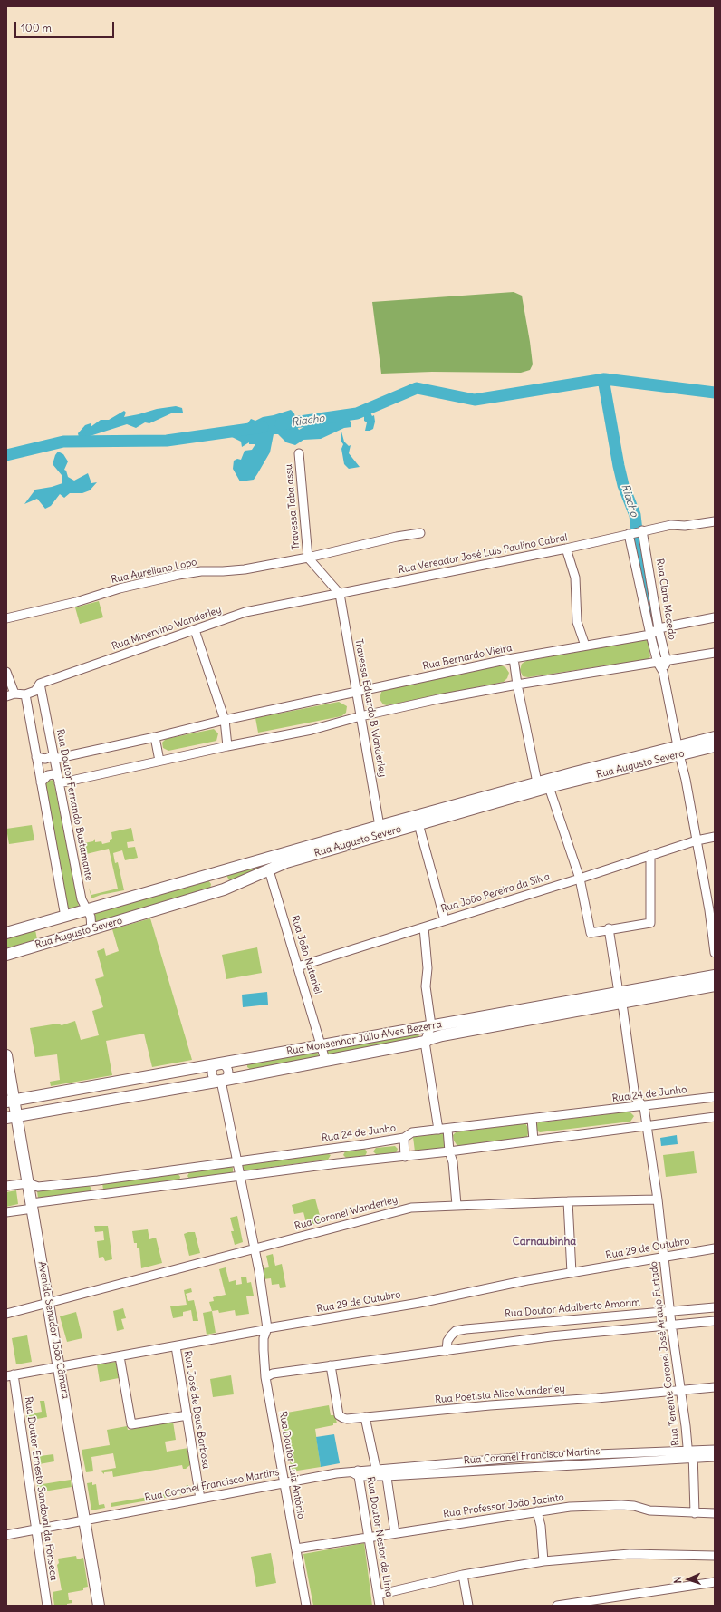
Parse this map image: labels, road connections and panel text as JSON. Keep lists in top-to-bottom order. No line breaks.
{"streets":{"main road":["Rua Augusto Severo","Rua Monsenhor Júlio Alves Bezerra","Avenida Senador João Câmara"],"street":["Travessa Taba assu","Rua Vereador José Luis Paulino Cabral","Rua Aureliano Lopo","Rua Clara Macedo","Rua Minervino Wanderley","Rua Bernardo Vieira","Travessa Eduardo B Wanderley","Rua Doutor Fernando Bustamante","Rua João Pereira da Silva","Rua João Nataniel","Rua 24 de Junho","Rua Coronel Wanderley","Rua 29 de Outubro","Rua Doutor Adalberto Amorim","Rua Tenente Coronel José Araujo Furtado","Rua Poetista Alice Wanderley","Rua José de Deus Barbosa","Rua Coronel Francisco Martins","Rua Doutor Luiz António","Rua Doutor Ernesto Sandoval da Fonseca","Rua Professor João Jacinto","Rua Doutor Nestor de Lima"]},"crossings":[["Travessa Taba assu","Rua Aureliano Lopo"],["Rua Vereador José Luis Paulino Cabral","Rua Clara Macedo"],["Rua Vereador José Luis Paulino Cabral","Rua Minervino Wanderley"],["Rua Vereador José Luis Paulino Cabral","Travessa Eduardo B Wanderley"],["Rua Clara Macedo","Rua Bernardo Vieira"],["Rua Clara Macedo","Rua Augusto Severo"],["Rua Clara Macedo","Rua João Pereira da Silva"],["Rua Minervino Wanderley","Travessa Eduardo B Wanderley"],["Rua Minervino Wanderley","Rua Doutor Fernando Bustamante"],["Rua Bernardo Vieira","Travessa Eduardo B Wanderley"],["Rua Bernardo Vieira","Rua Doutor Fernando Bustamante"],["Travessa Eduardo B Wanderley","Rua Augusto Severo"],["Rua Augusto Severo","Rua Doutor Fernando Bustamante"],["Rua Augusto Severo","Rua João Nataniel"],["Rua João Pereira da Silva","Rua João Nataniel"],["Rua João Nataniel","Rua Monsenhor Júlio Alves Bezerra"],["Rua Monsenhor Júlio Alves Bezerra","Avenida Senador João Câmara"],["Rua Monsenhor Júlio Alves Bezerra","Rua Tenente Coronel José Araujo Furtado"],["Rua 24 de Junho","Avenida Senador João Câmara"],["Rua 24 de Junho","Rua Tenente Coronel José Araujo Furtado"],["Rua Coronel Wanderley","Avenida Senador João Câmara"],["Rua Coronel Wanderley","Rua Tenente Coronel José Araujo Furtado"],["Rua 29 de Outubro","Avenida Senador João Câmara"],["Rua 29 de Outubro","Rua Tenente Coronel José Araujo Furtado"],["Rua 29 de Outubro","Rua José de Deus Barbosa"],["Rua 29 de Outubro","Rua Doutor Luiz António"],["Rua 29 de Outubro","Rua Doutor Ernesto Sandoval da Fonseca"],["Rua Doutor Adalberto Amorim","Rua Tenente Coronel José Araujo Furtado"],["Avenida Senador João Câmara","Rua Coronel Francisco Martins"],["Rua Tenente Coronel José Araujo Furtado","Rua Poetista Alice Wanderley"],["Rua Tenente Coronel José Araujo Furtado","Rua Coronel Francisco Martins"],["Rua Tenente Coronel José Araujo Furtado","Rua Professor João Jacinto"],["Rua José de Deus Barbosa","Rua Coronel Francisco Martins"],["Rua Coronel Francisco Martins","Rua Doutor Luiz António"],["Rua Coronel Francisco Martins","Rua Doutor Ernesto Sandoval da Fonseca"],["Rua Coronel Francisco Martins","Rua Doutor Nestor de Lima"],["Rua Doutor Luiz António","Rua Professor João Jacinto"],["Rua Professor João Jacinto","Rua Doutor Nestor de Lima"]],"districts":["Carnaubinha"],"water":["Riacho"],"scale_bar":"100 m","north":"left"}
